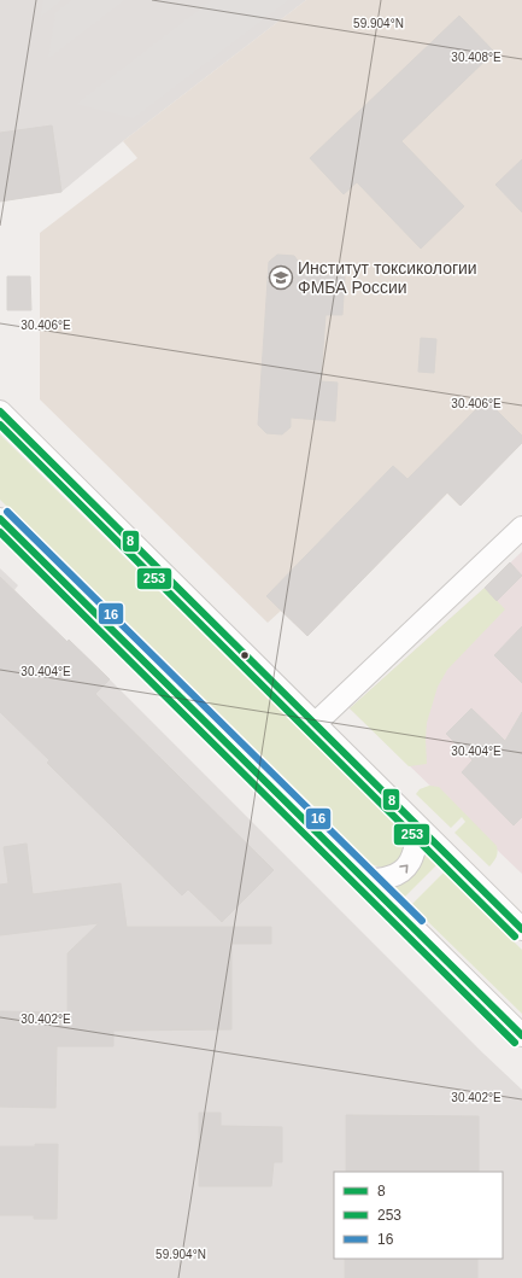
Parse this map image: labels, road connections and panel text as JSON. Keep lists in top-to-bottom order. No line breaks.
{"places":{"school or university":["Институт токсикологии ФМБА России"]},"lines":["transit line 8","transit line 253","transit line 16"],"legend":["8","253","16"],"coordinates":["59.904°N","30.408°E","30.406°E","30.404°E","30.402°E"]}
